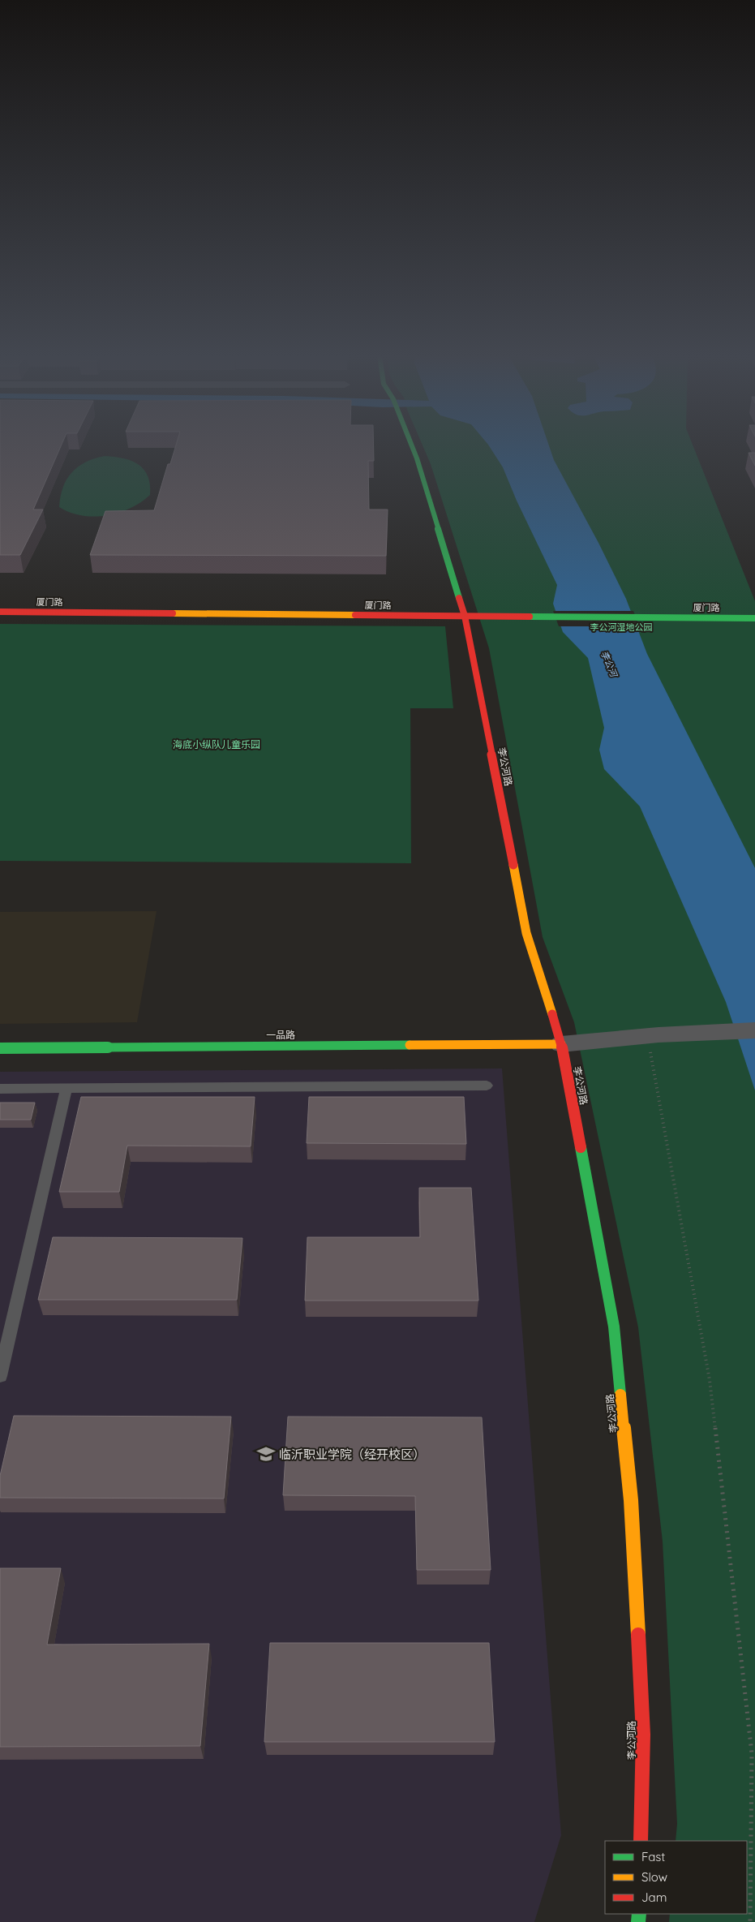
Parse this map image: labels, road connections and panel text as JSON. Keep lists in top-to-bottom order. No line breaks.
{"streets":{"street":["厦门路","李公河路","一品路"]},"crossings":[["厦门路","李公河路"],["李公河路","一品路"]],"water":["李公河"],"parks":["李公河湿地公园","海底小纵队儿童乐园"],"places":{"school or university":["临沂职业学院（经开校区）"]},"legend":["Fast","Slow","Jam"]}
